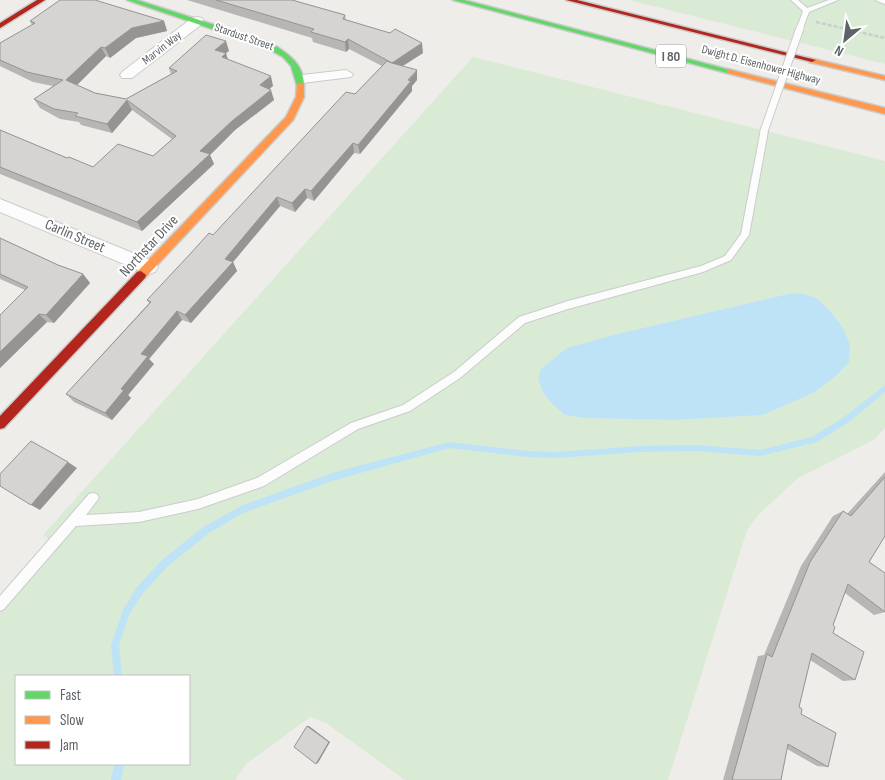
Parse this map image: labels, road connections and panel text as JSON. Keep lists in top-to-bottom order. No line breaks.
{"streets":{"main road":["Stardust Street","I 80","Dwight D. Eisenhower Highway","Northstar Drive"],"street":["Marvin Way","Carlin Street"]},"crossings":[["Stardust Street","Marvin Way"],["Stardust Street","Northstar Drive"],["Carlin Street","Northstar Drive"]],"legend":["Fast","Slow","Jam"],"north":"bottom left"}
